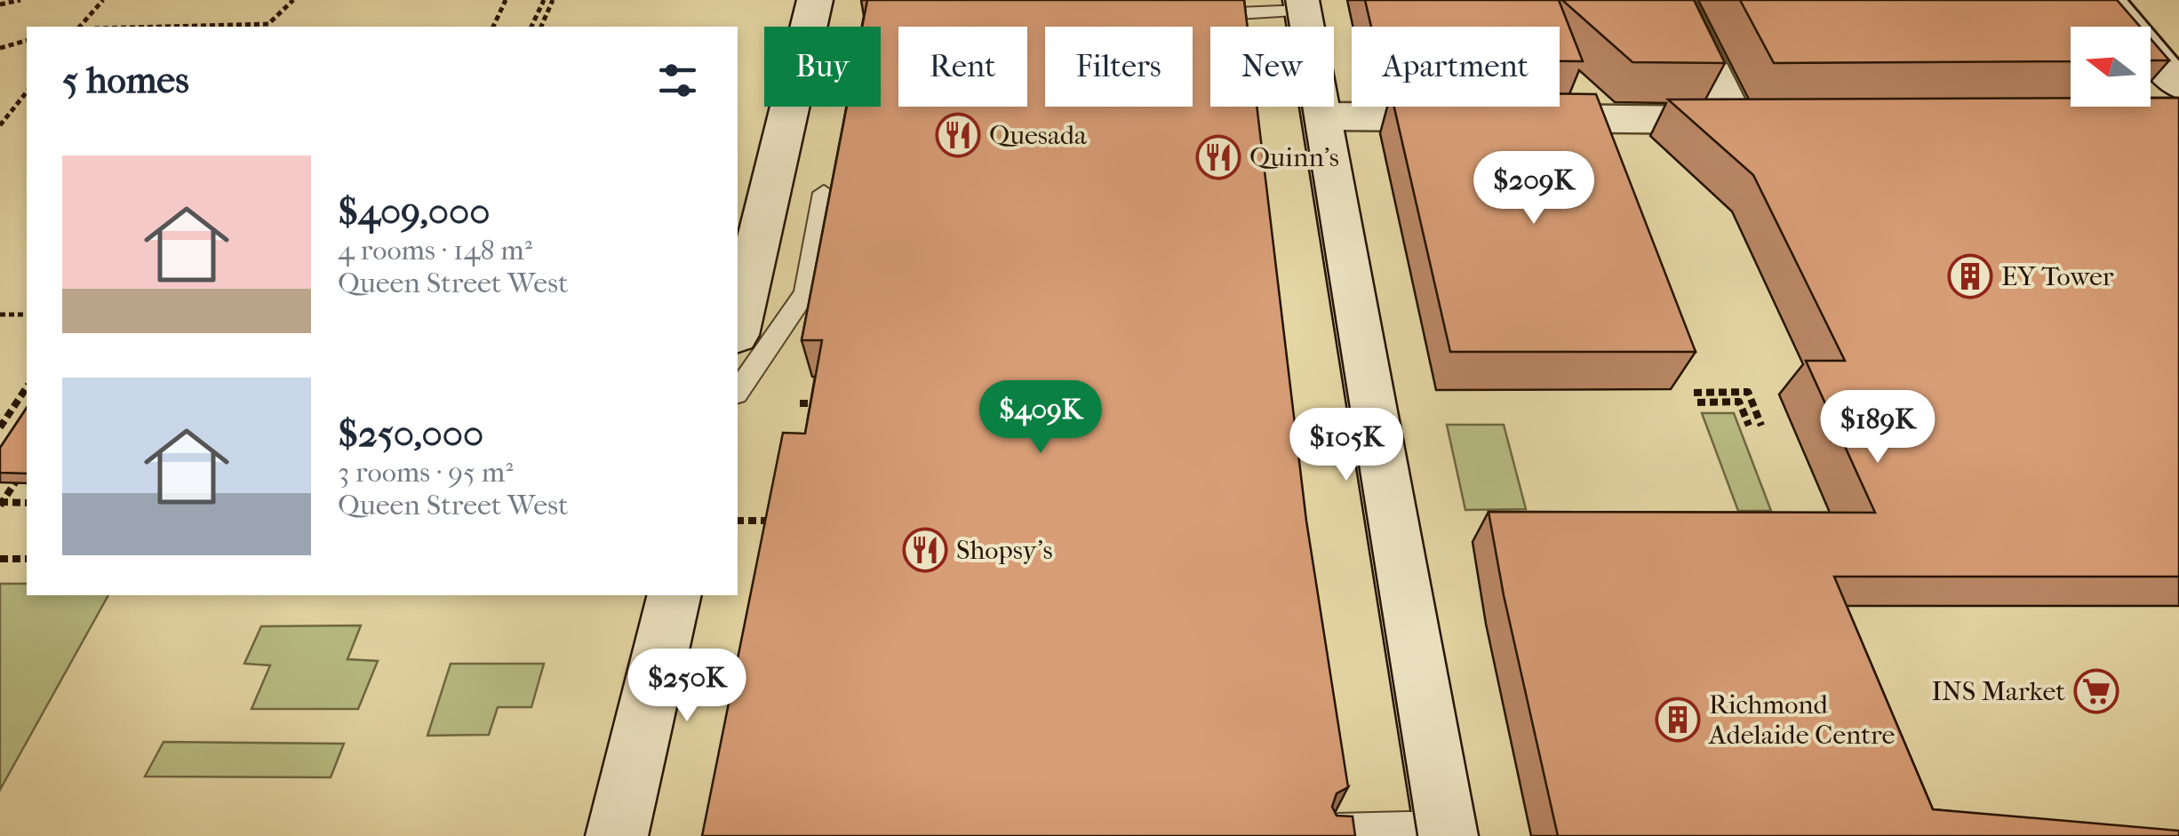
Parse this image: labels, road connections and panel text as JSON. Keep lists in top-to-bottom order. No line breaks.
{"places":{"restaurant":["Quesada","Quinn's","Shopsy's"],"building":["EY Tower","Richmond Adelaide Centre"],"supermarket":["INS Market"]},"north":"left","page":{"chip":["Buy","Rent","Filters","New","Apartment"],"heading":"5 homes","list":[{"name":"$409,000","note":"4 rooms · 148 m² · Queen Street West"},{"name":"$250,000","note":"3 rooms · 95 m² · Queen Street West"}],"price":["$209K","$409K","$189K","$105K","$250K"]}}
